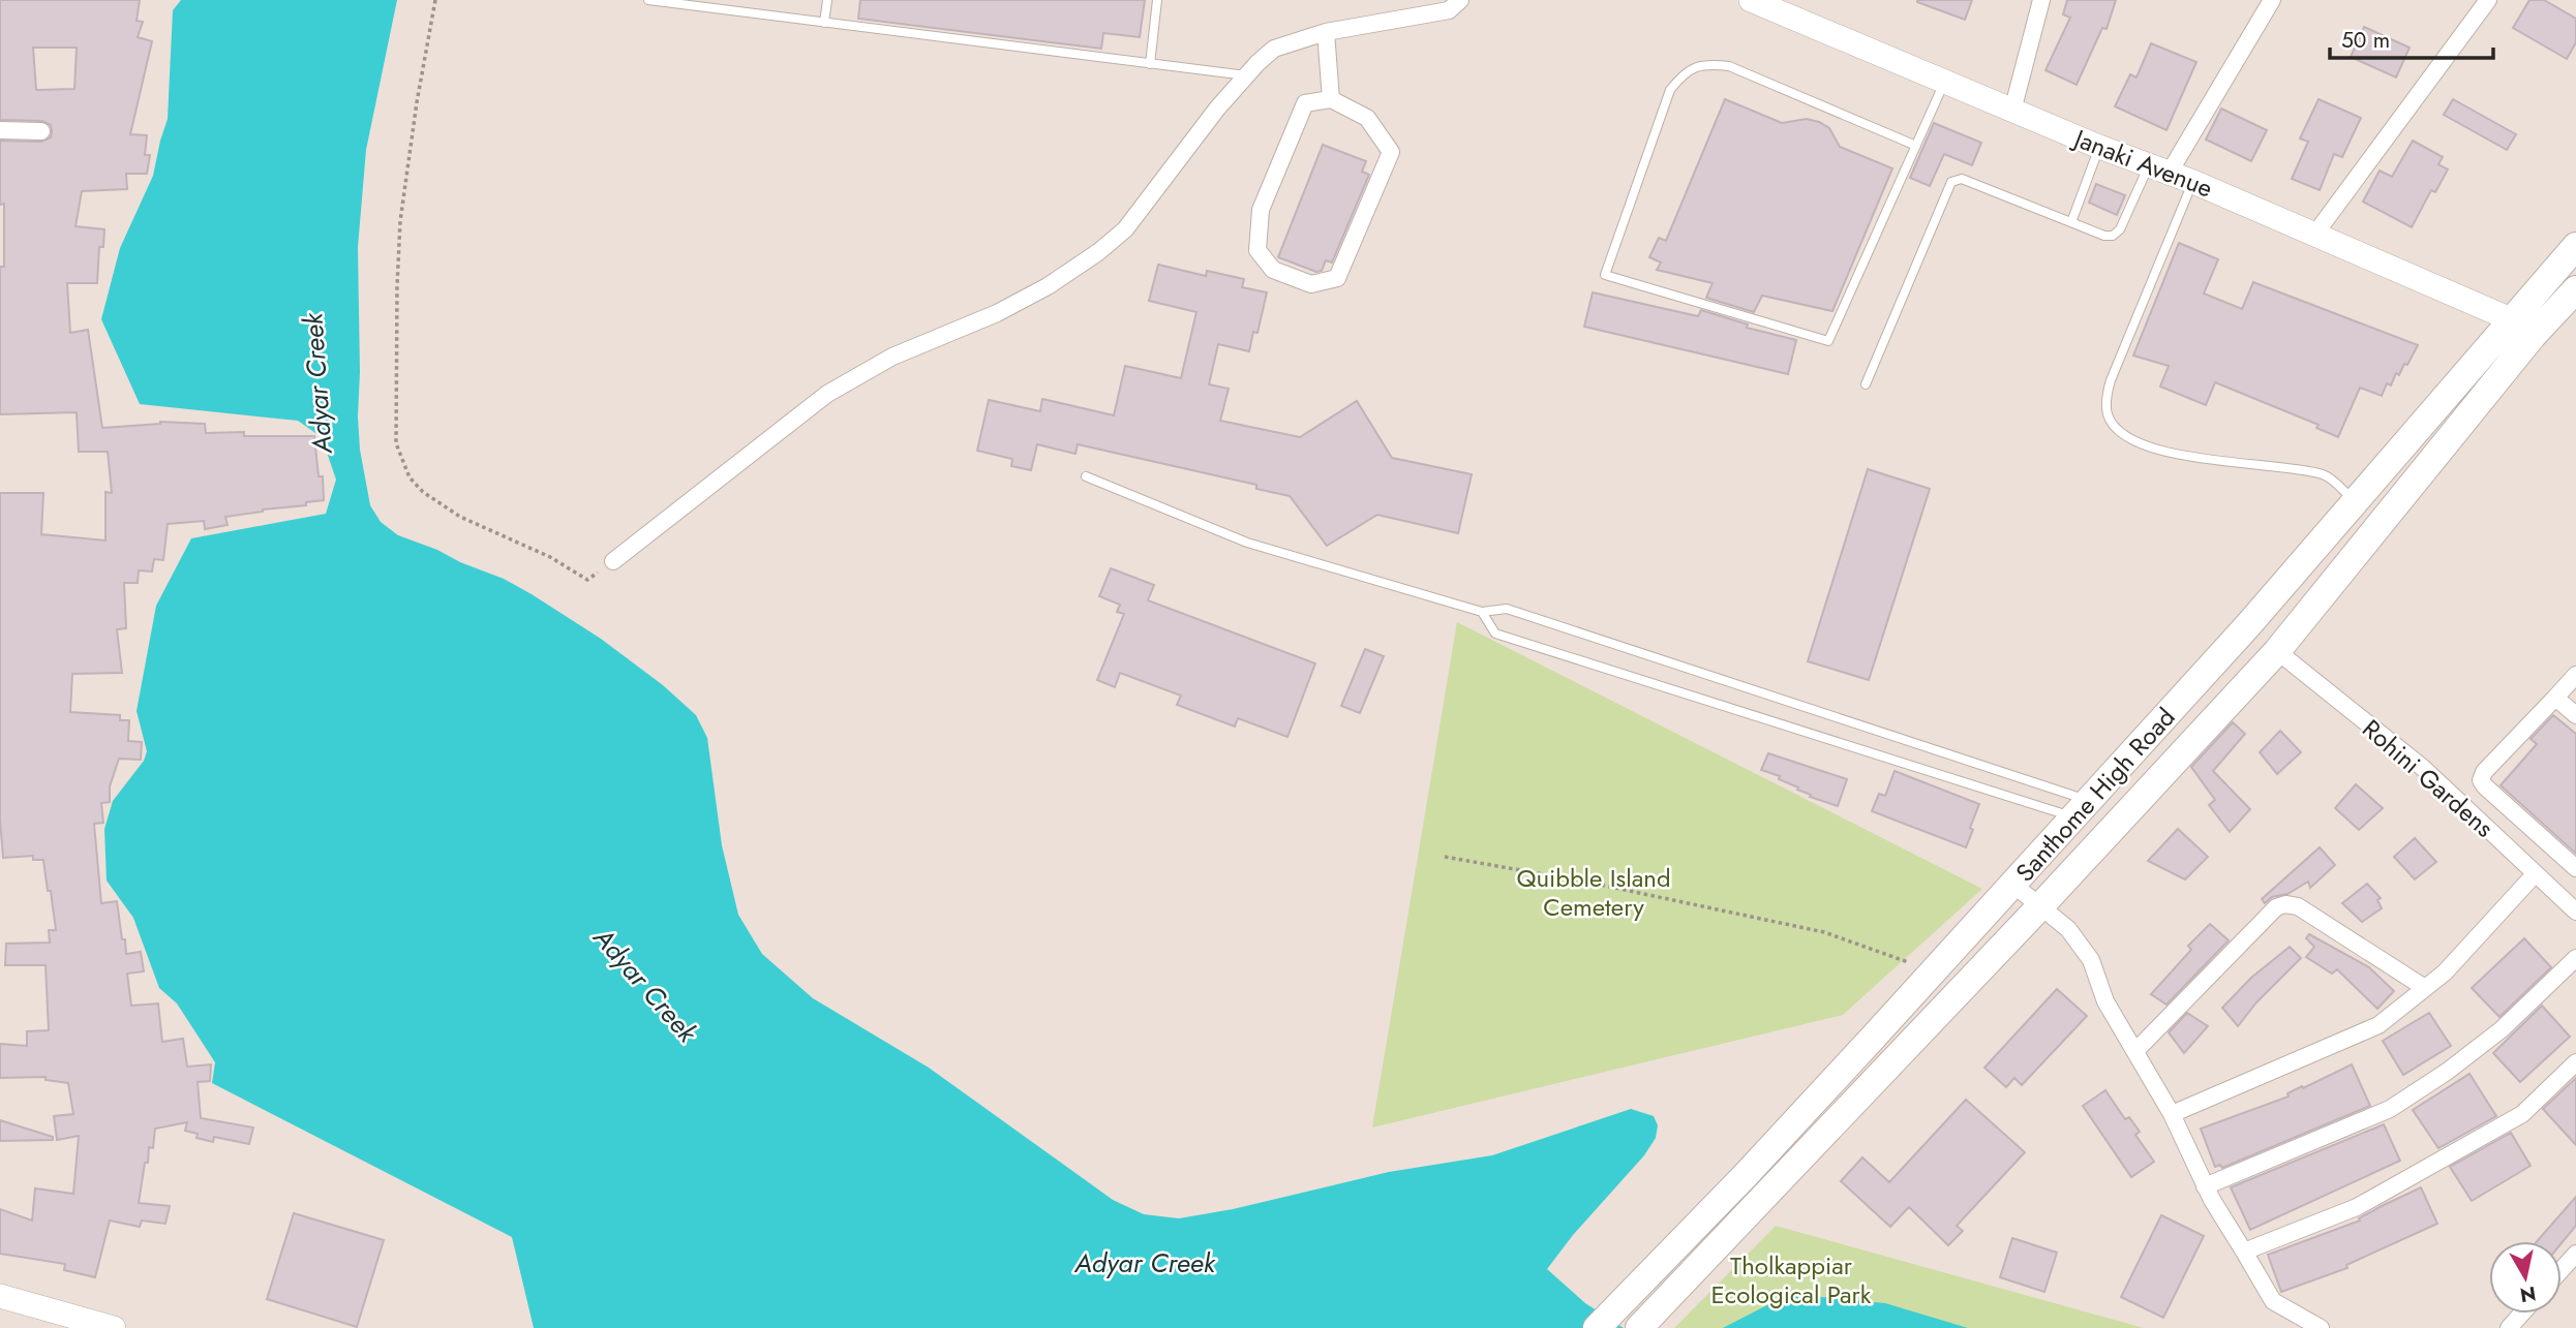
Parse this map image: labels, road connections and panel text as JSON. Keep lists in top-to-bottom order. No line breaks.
{"streets":{"main road":["Santhome High Road"],"street":["Janaki Avenue","Rohini Gardens"]},"crossings":[["Janaki Avenue","Santhome High Road"],["Rohini Gardens","Santhome High Road"]],"water":["Adyar Creek"],"parks":["Quibble Island Cemetery","Tholkappiar Ecological Park"],"scale_bar":"50 m","north":"bottom"}
